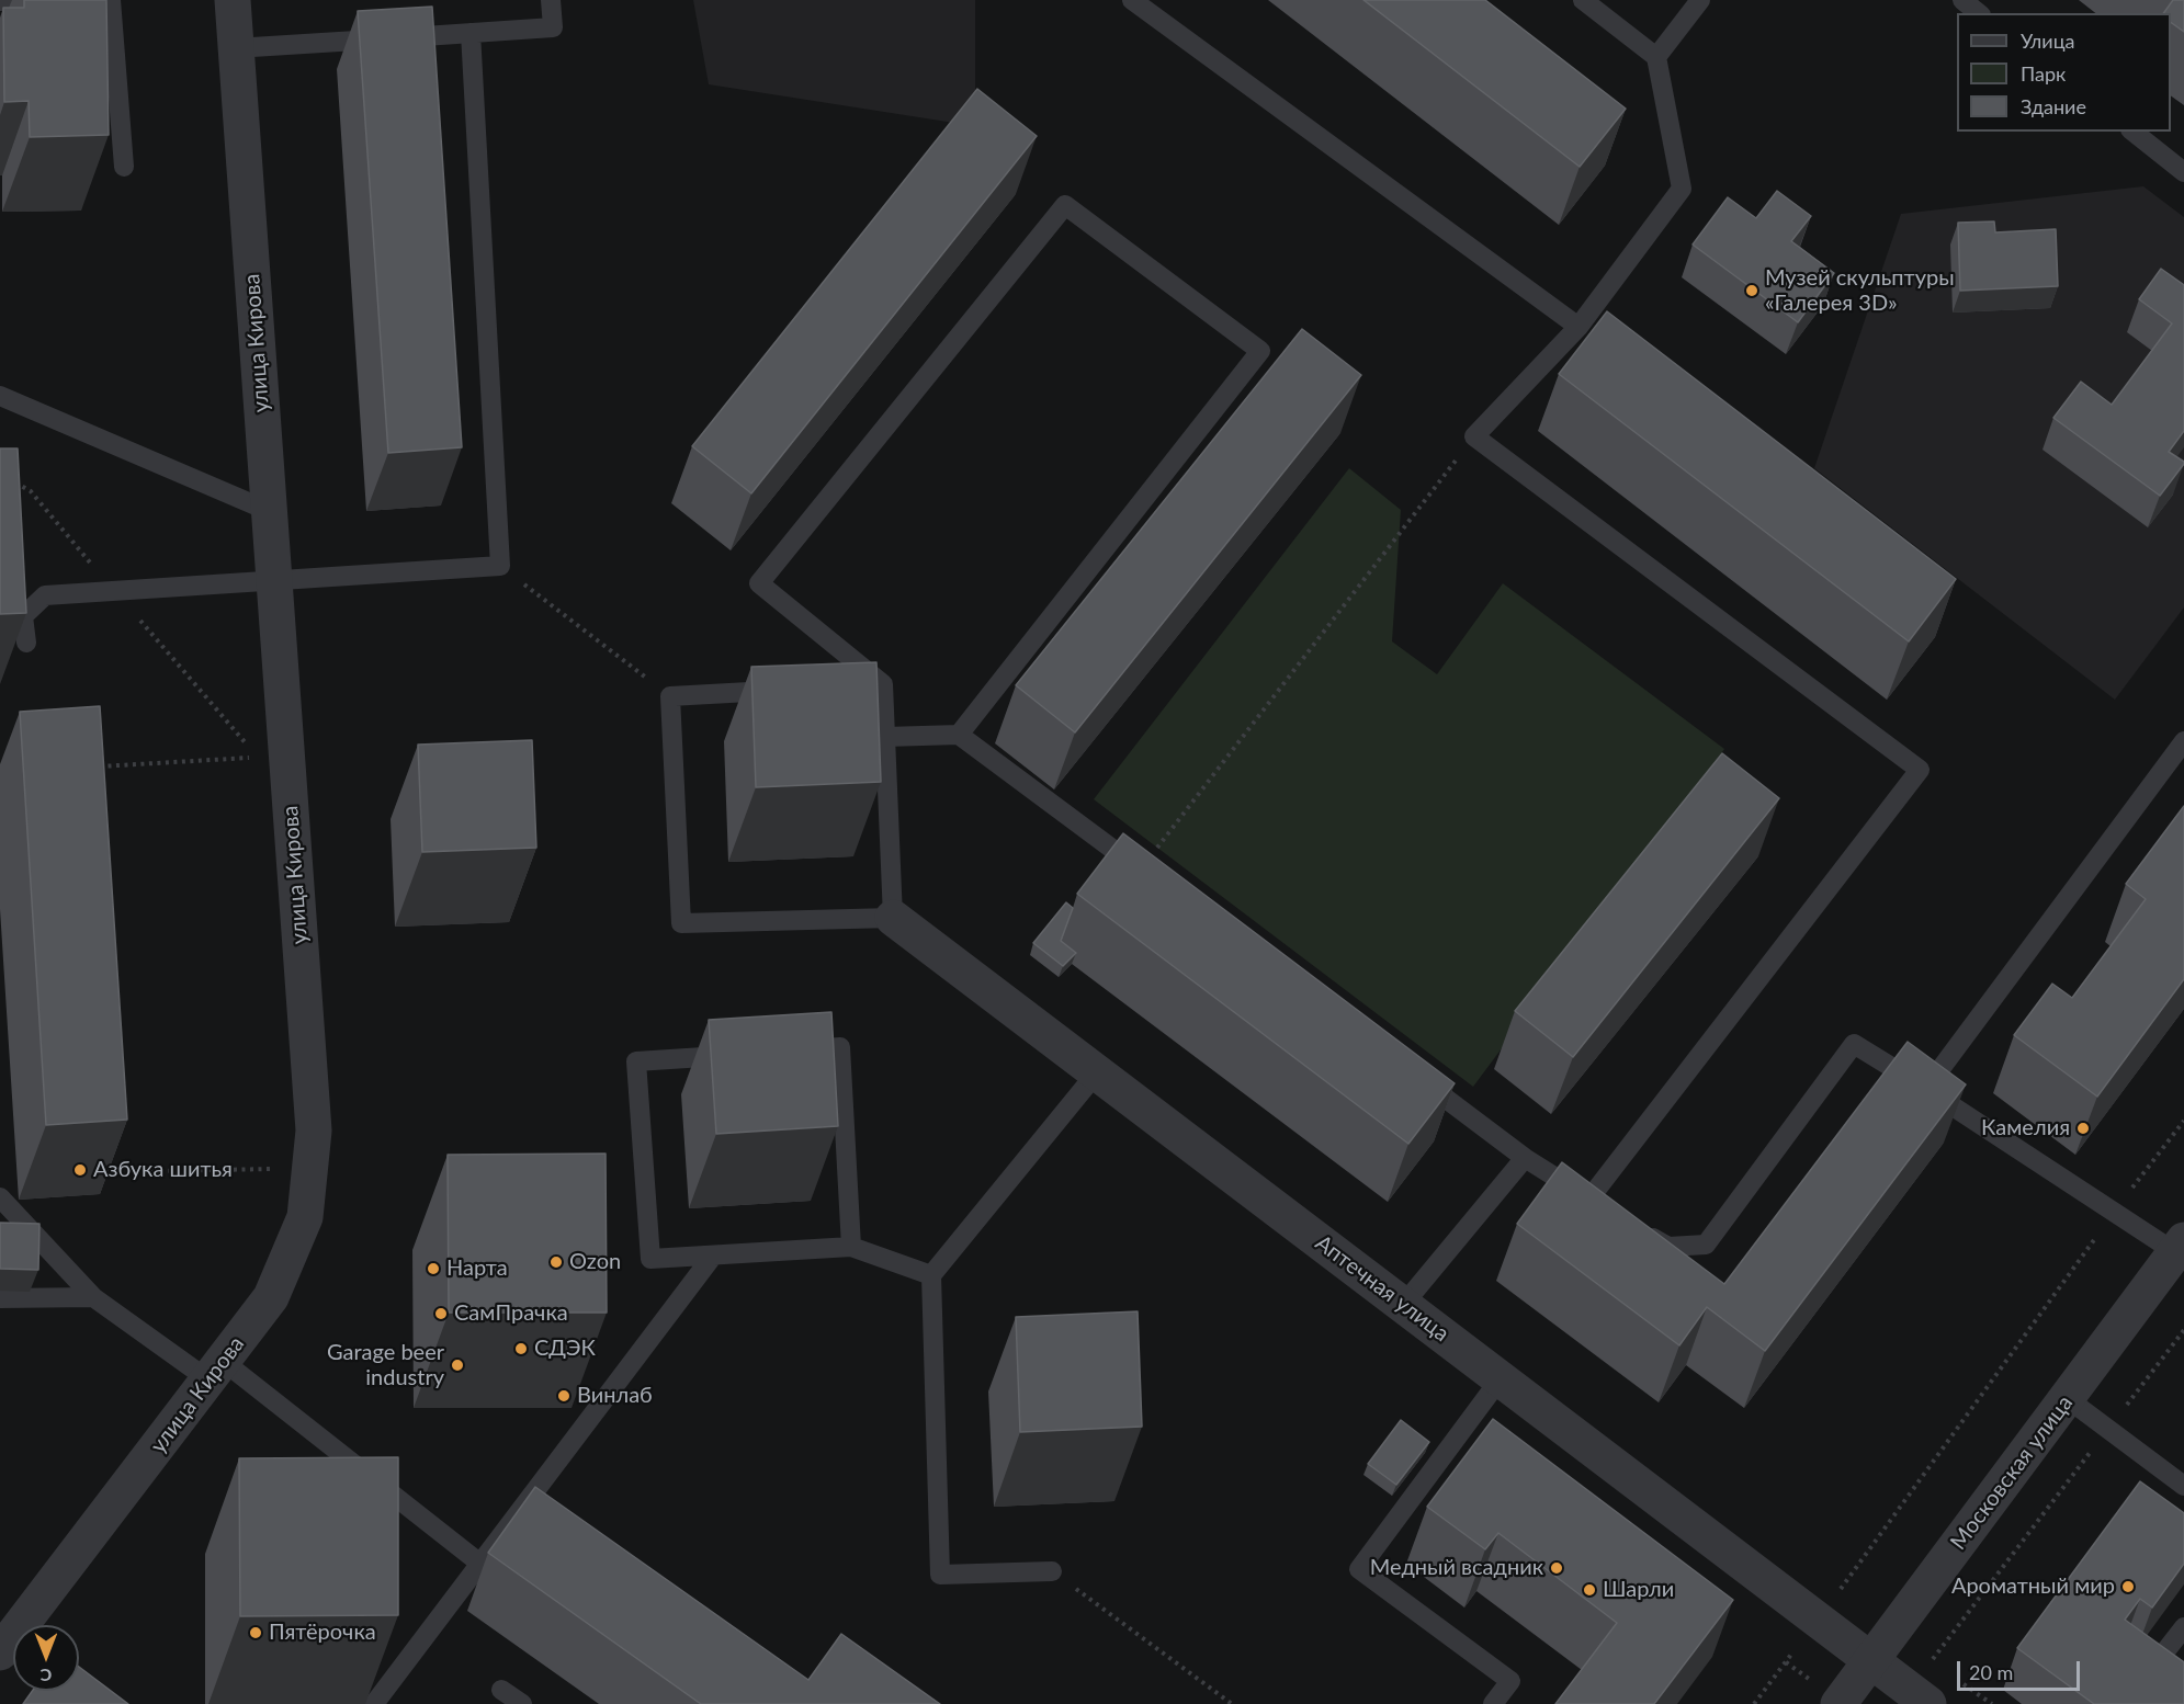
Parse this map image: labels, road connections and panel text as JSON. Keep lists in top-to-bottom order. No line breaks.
{"streets":{"street":["улица Кирова","Аптечная улица","Московская улица"]},"crossings":[["Аптечная улица","Московская улица"]],"places":["Музей скульптуры «Галерея 3D»","Камелия","Азбука шитья","Ozon","Нарта","СамПрачка","СДЭК","Garage beer industry","Винлаб","Медный всадник","Ароматный мир","Шарли","Пятёрочка"],"legend":["Улица","Парк","Здание"],"scale_bar":"20 m","north":"bottom"}
